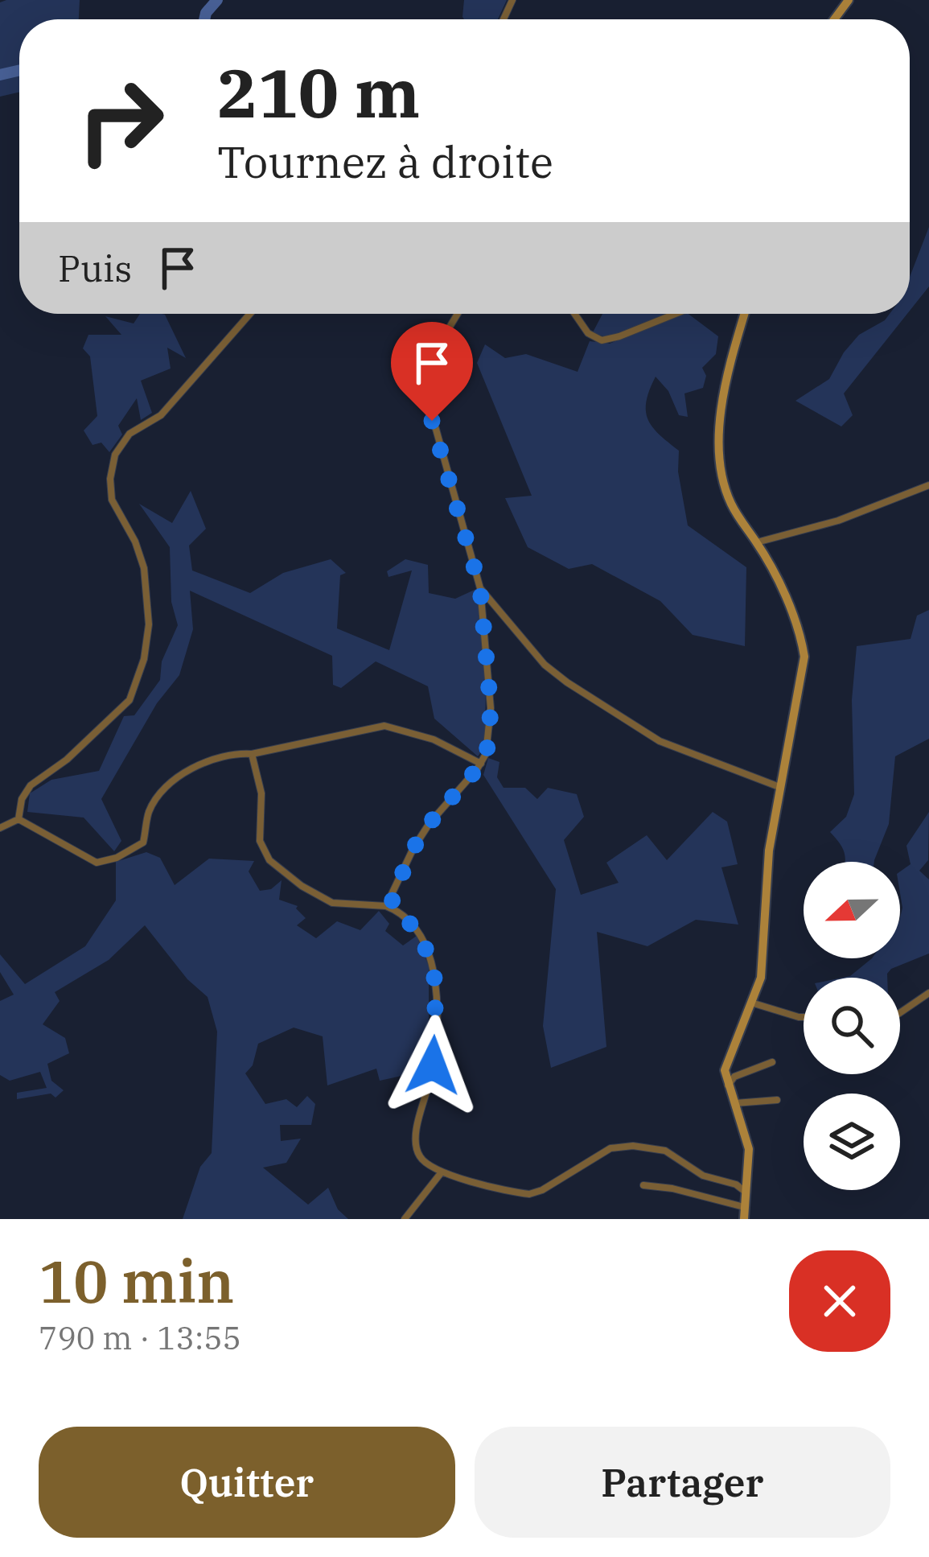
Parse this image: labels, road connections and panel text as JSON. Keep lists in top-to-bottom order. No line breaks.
{"north":"left","page":{"turn":["210 m","Tournez à droite"],"then":"Puis","heading":["10 min","790 m · 13:55"],"buttons":["Quitter","Partager"]}}
